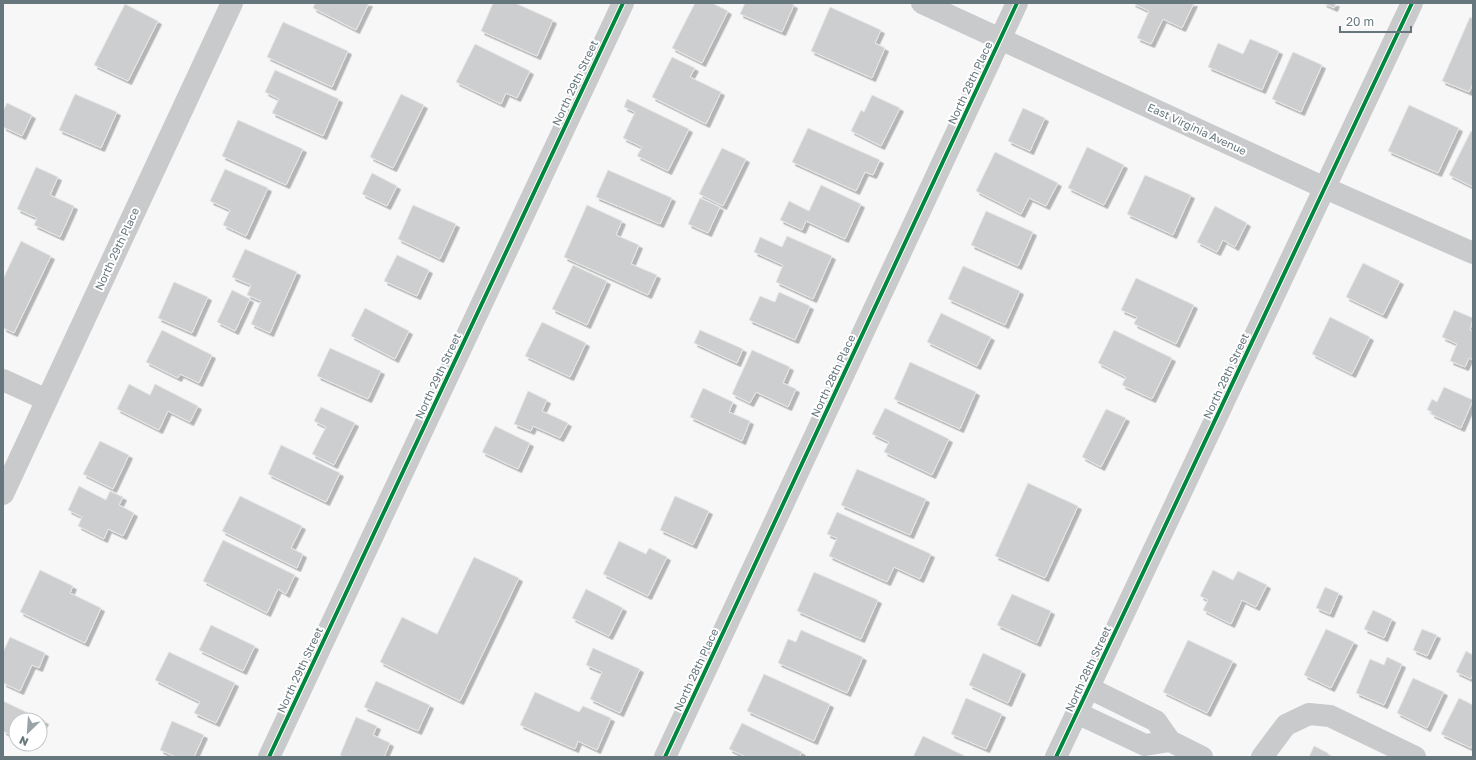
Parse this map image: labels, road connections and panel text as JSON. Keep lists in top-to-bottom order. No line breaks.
{"streets":{"street":["North 29th Street","North 28th Place","East Virginia Avenue","North 29th Place","North 28th Street"]},"crossings":[["North 28th Place","East Virginia Avenue"],["East Virginia Avenue","North 28th Street"]],"scale_bar":"20 m","north":"bottom left"}
